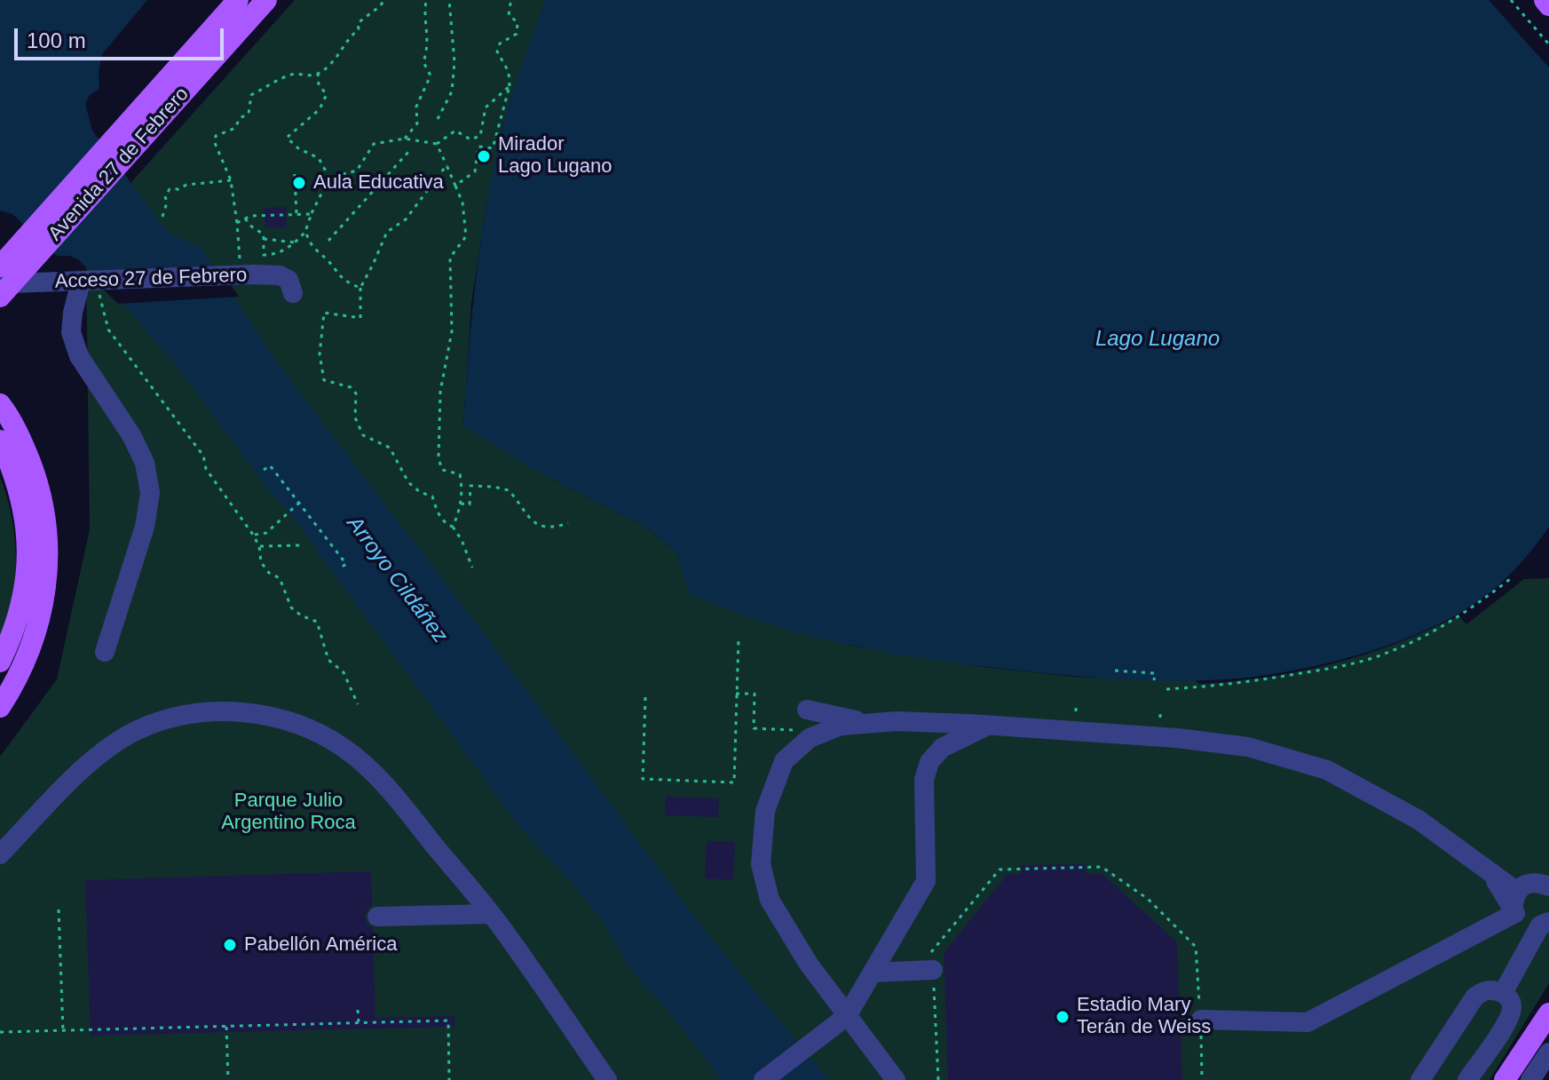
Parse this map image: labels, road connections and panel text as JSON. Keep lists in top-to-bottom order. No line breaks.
{"streets":{"main road":["Avenida 27 de Febrero"],"lane":["Acceso 27 de Febrero"]},"crossings":[["Avenida 27 de Febrero","Acceso 27 de Febrero"]],"water":["Lago Lugano","Arroyo Cildáñez"],"parks":["Parque Julio Argentino Roca"],"places":["Mirador Lago Lugano","Aula Educativa","Pabellón América","Estadio Mary Terán de Weiss"],"scale_bar":"100 m"}
